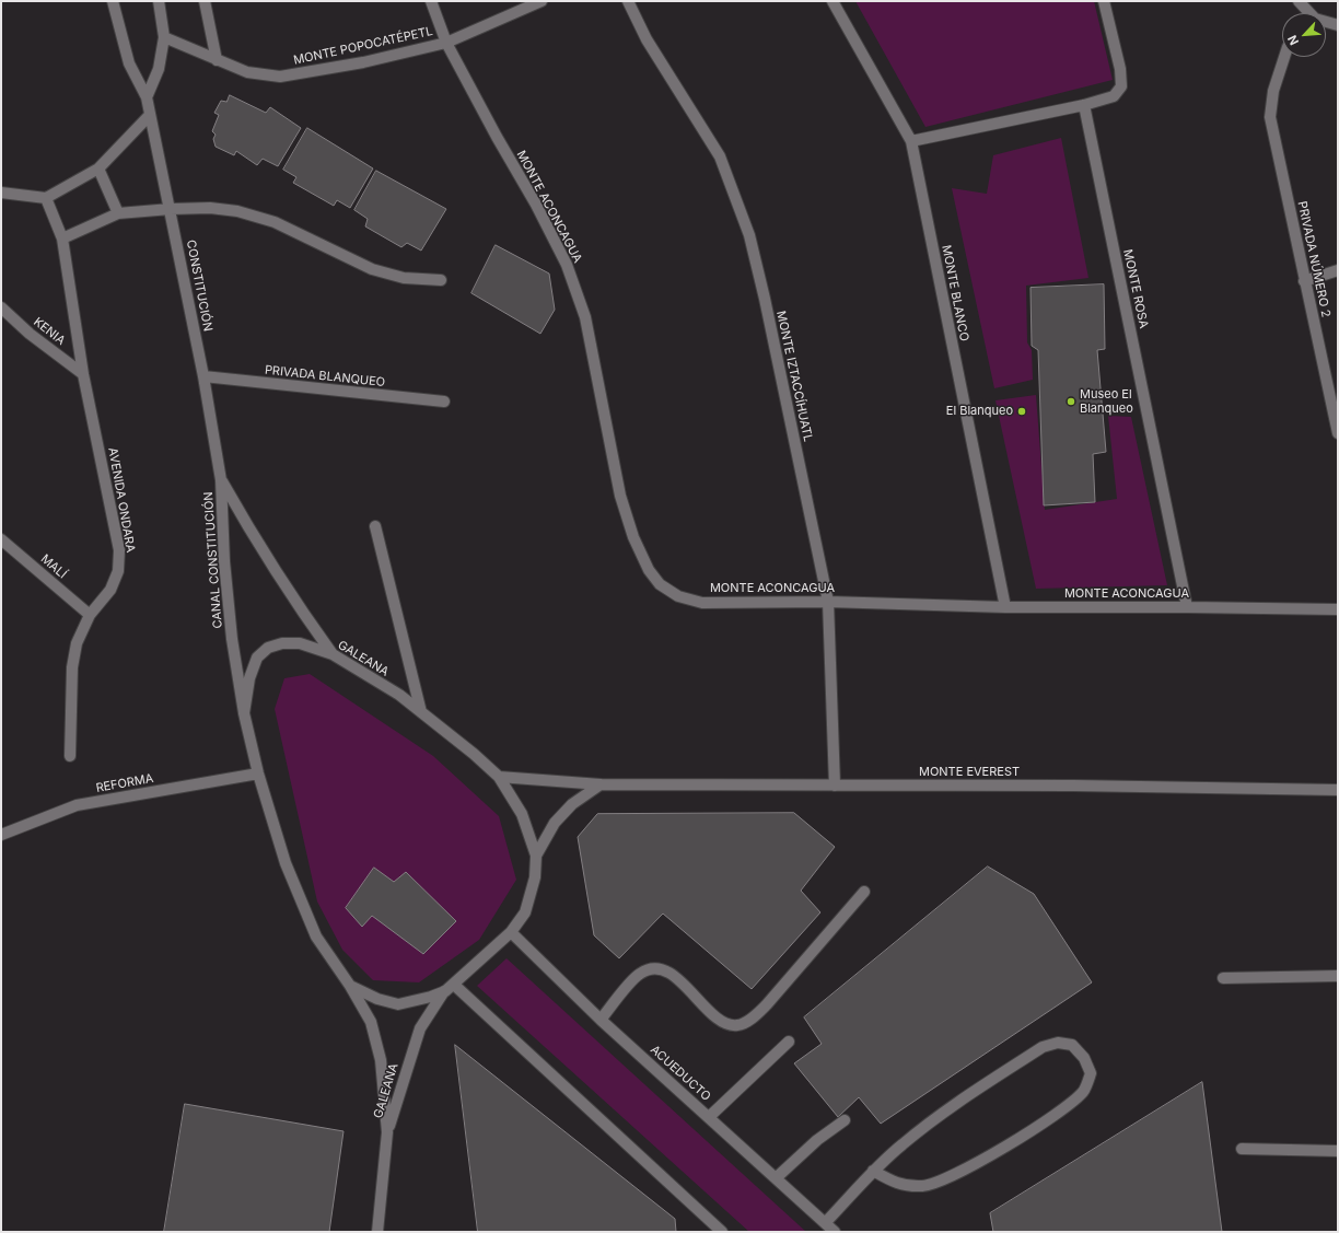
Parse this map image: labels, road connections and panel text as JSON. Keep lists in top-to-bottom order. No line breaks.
{"streets":{"street":["MONTE POPOCATÉPETL","MONTE ACONCAGUA","PRIVADA NÚMERO 2","CONSTITUCIÓN","MONTE ROSA","MONTE BLANCO","KENIA","PRIVADA BLANQUEO","MONTE IZTACCÍHUATL","AVENIDA ONDARA","CANAL CONSTITUCIÓN","MALÍ","GALEANA","MONTE EVEREST","REFORMA","ACUEDUCTO"]},"crossings":[["MONTE POPOCATÉPETL","MONTE ACONCAGUA"],["MONTE ACONCAGUA","MONTE ROSA"],["MONTE ACONCAGUA","MONTE BLANCO"],["MONTE ACONCAGUA","MONTE IZTACCÍHUATL"],["CONSTITUCIÓN","PRIVADA BLANQUEO"],["CONSTITUCIÓN","CANAL CONSTITUCIÓN"],["KENIA","AVENIDA ONDARA"],["MONTE IZTACCÍHUATL","MONTE EVEREST"],["AVENIDA ONDARA","MALÍ"],["CANAL CONSTITUCIÓN","GALEANA"],["GALEANA","MONTE EVEREST"],["GALEANA","REFORMA"],["GALEANA","ACUEDUCTO"]],"places":["Museo El Blanqueo","El Blanqueo"],"north":"bottom left"}
